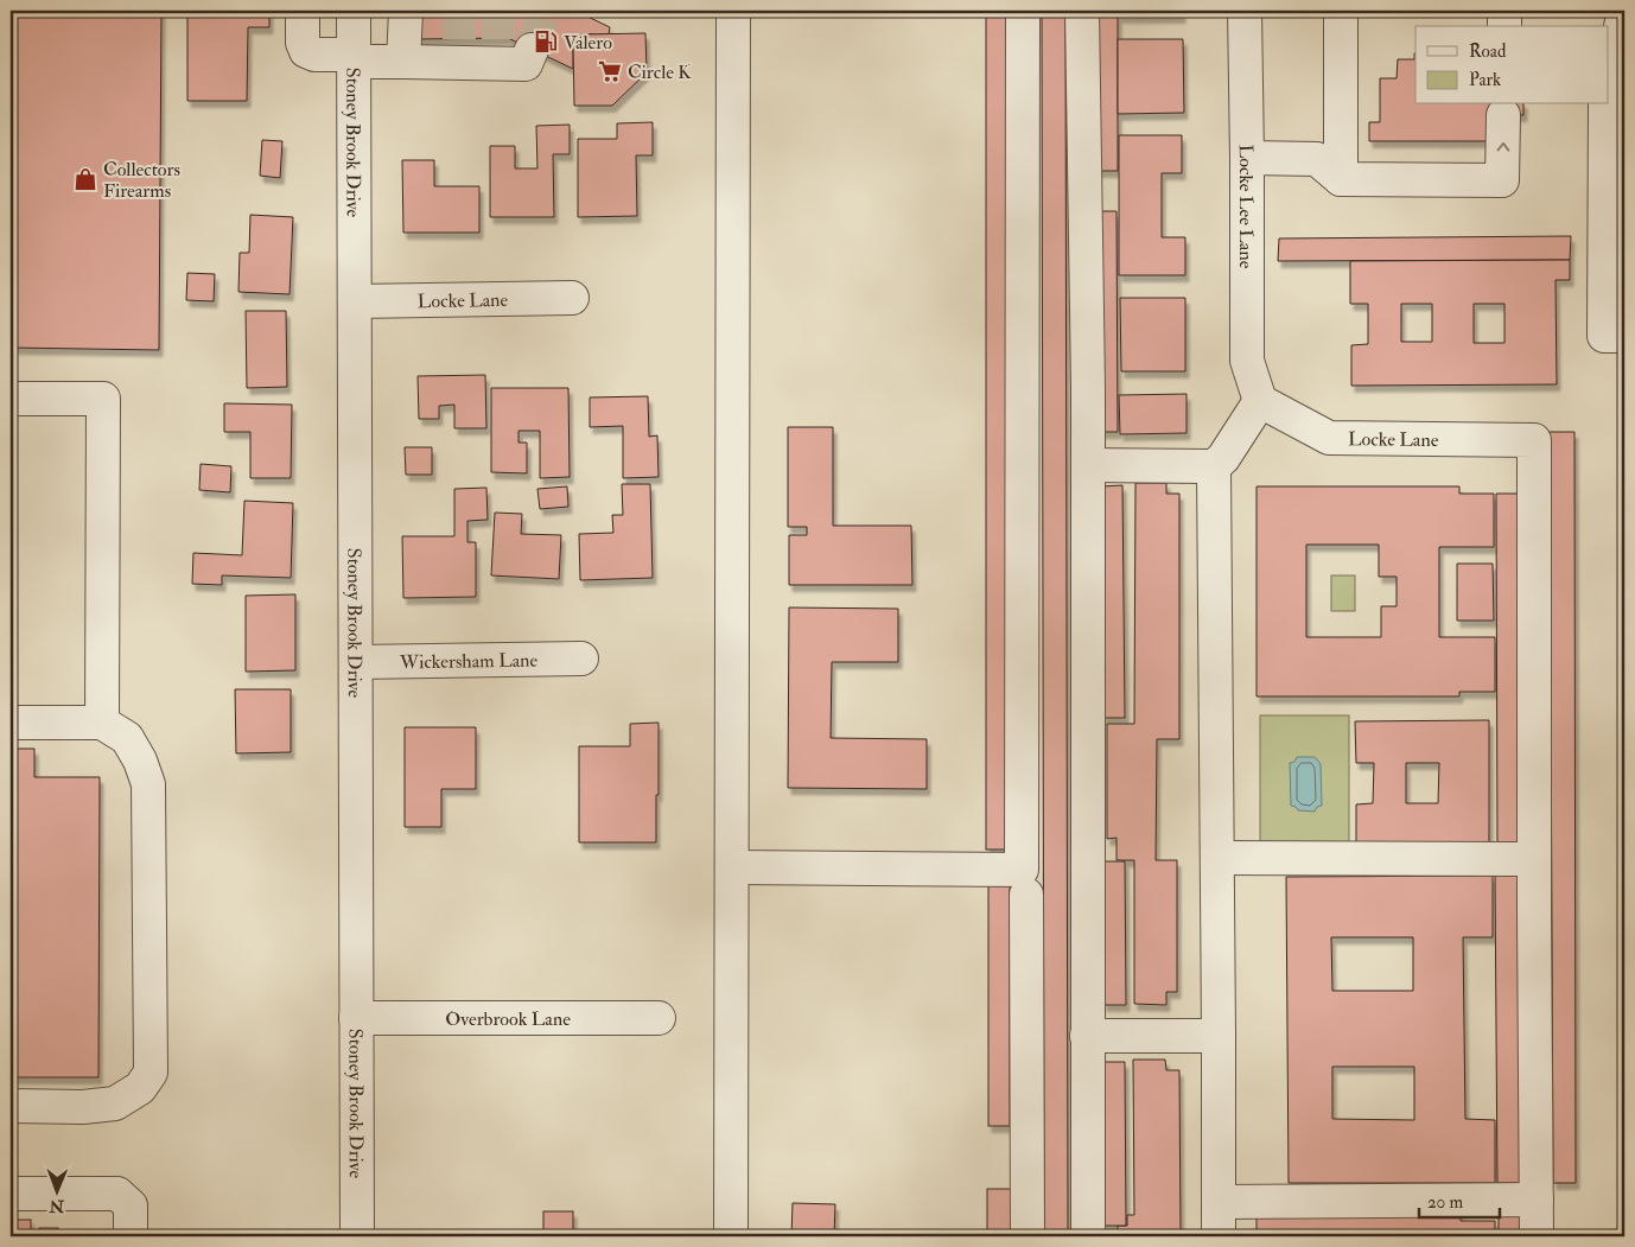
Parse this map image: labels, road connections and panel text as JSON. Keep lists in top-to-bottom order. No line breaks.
{"streets":{"street":["Stoney Brook Drive","Locke Lee Lane","Locke Lane","Wickersham Lane","Overbrook Lane"]},"crossings":[["Stoney Brook Drive","Locke Lane"],["Stoney Brook Drive","Wickersham Lane"],["Stoney Brook Drive","Overbrook Lane"],["Locke Lee Lane","Locke Lane"]],"places":{"fuel station":["Valero"],"supermarket":["Circle K"],"shop":["Collectors Firearms"]},"legend":["Road","Park"],"scale_bar":"20 m","north":"bottom"}
